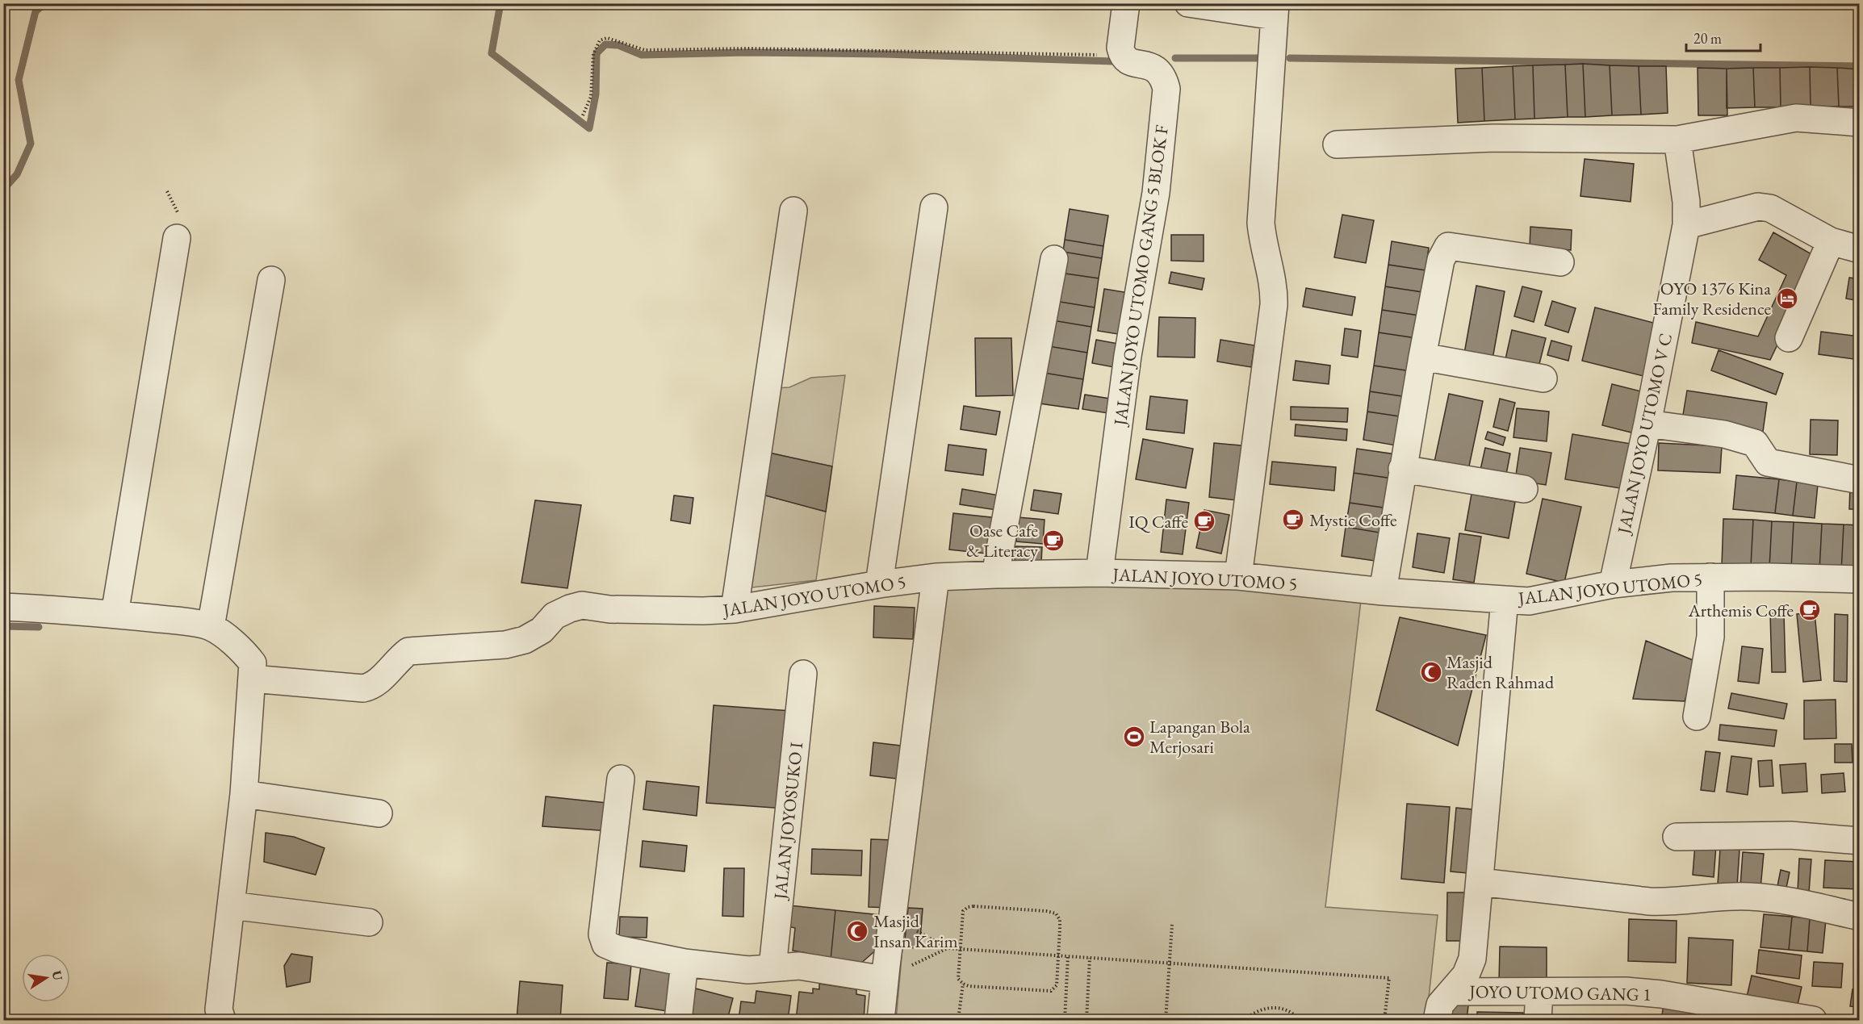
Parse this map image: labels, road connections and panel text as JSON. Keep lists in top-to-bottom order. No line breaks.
{"streets":{"street":["JALAN JOYO UTOMO GANG 5 BLOK F","JALAN JOYO UTOMO V C","JALAN JOYO UTOMO 5","JALAN JOYOSUKO I","JOYO UTOMO GANG 1"]},"crossings":[["JALAN JOYO UTOMO GANG 5 BLOK F","JALAN JOYO UTOMO 5"],["JALAN JOYO UTOMO V C","JALAN JOYO UTOMO 5"]],"places":{"hotel":["OYO 1376 Kina Family Residence"],"cafe":["Mystic Coffe","IQ Caffe","Oase Cafe & Literacy","Arthemis Coffe"],"mosque":["Masjid Raden Rahmad","Masjid Insan Karim"],"sports":["Lapangan Bola Merjosari"]},"scale_bar":"20 m","north":"right"}
